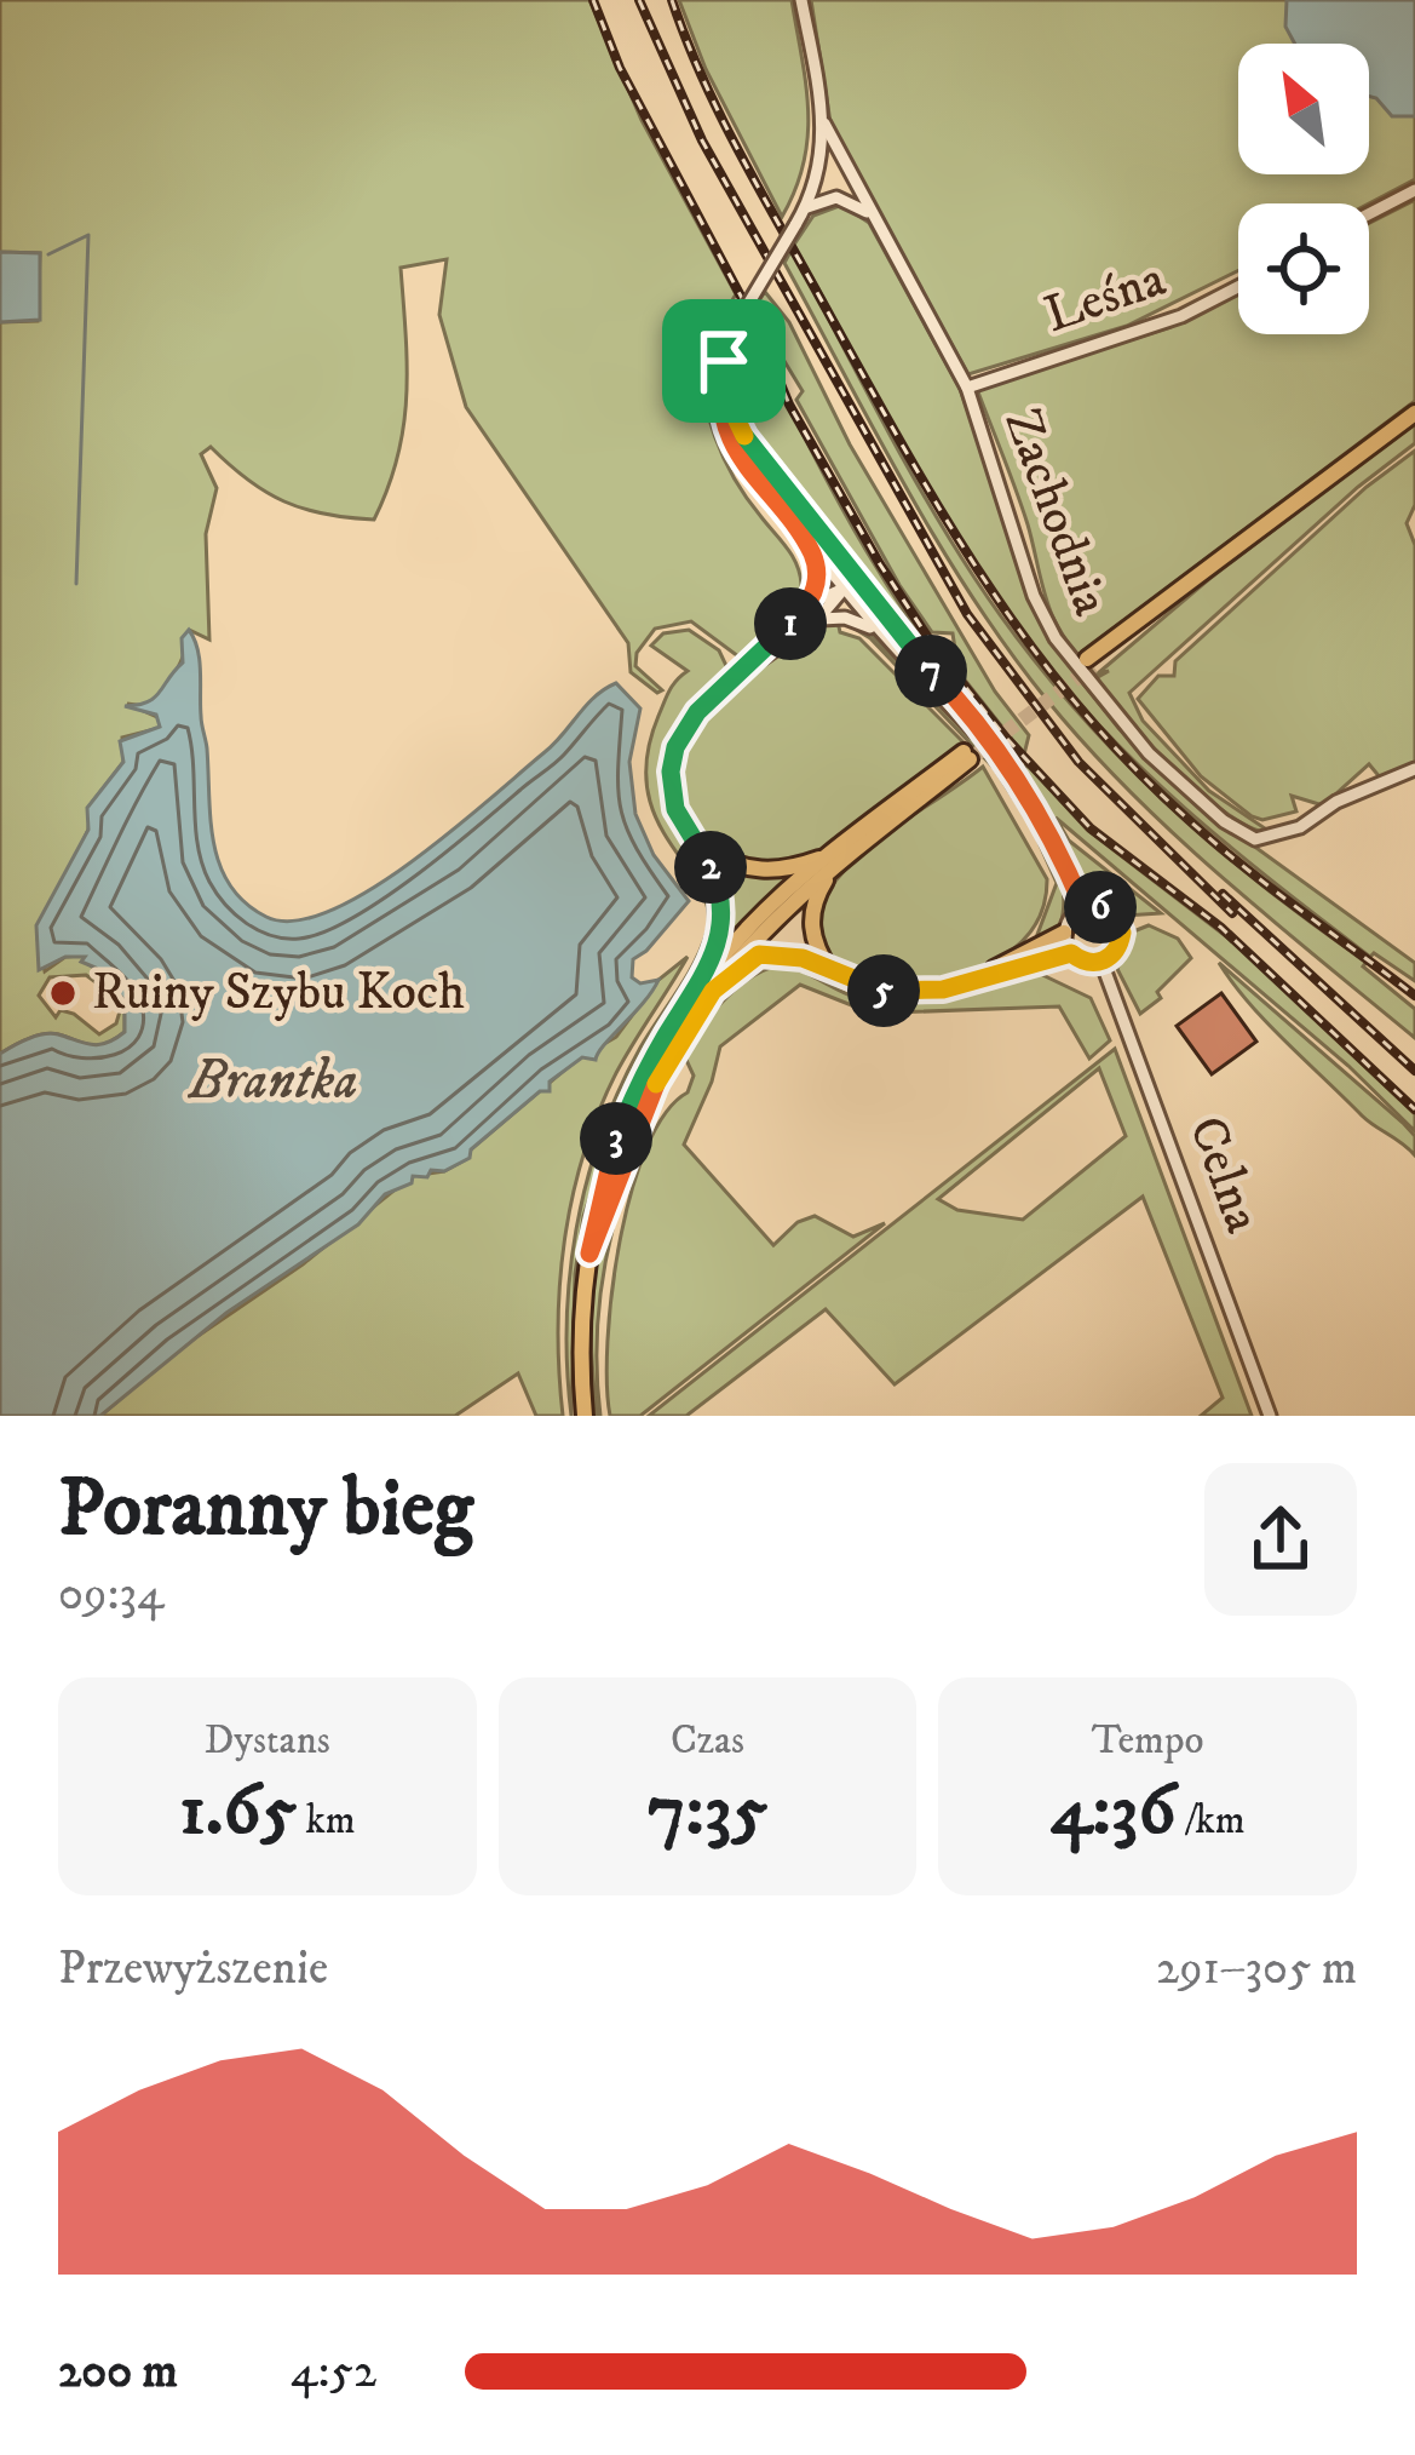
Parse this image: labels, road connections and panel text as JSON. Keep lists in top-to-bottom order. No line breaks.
{"streets":{"street":["Leśna","Zachodnia","Celna"]},"crossings":[["Leśna","Zachodnia"]],"water":["Brantka"],"places":["Ruiny Szybu Koch"],"north":"top left","page":{"pins":["1","7","2","6","5","3"],"heading":["Poranny bieg","09:34"],"stats":[["Dystans","1.65 km"],["Czas","7:35"],["Tempo","4:36 /km"]],"chart":["Przewyższenie","291–305 m"],"list":[{"name":"200 m","note":"4:52"}]}}
